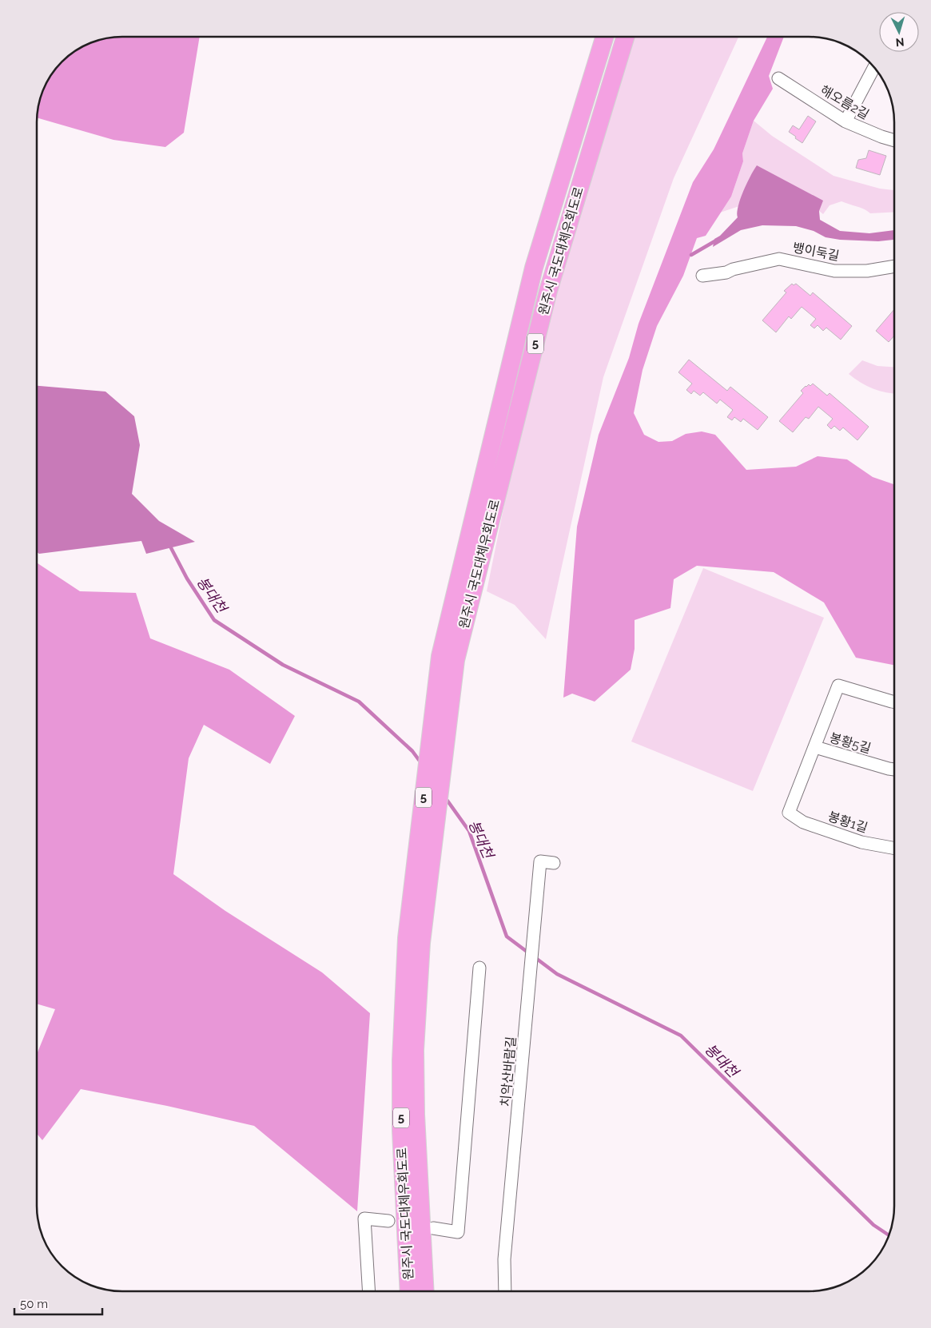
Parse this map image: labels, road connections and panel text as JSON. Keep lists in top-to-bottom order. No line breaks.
{"streets":{"highway":["원주시 국도대체우회도로","5"],"street":["해오름2길","뱅이둑길","봉황5길","봉황1길","치악산바람길"]},"crossings":[["원주시 국도대체우회도로","5"],["봉황5길","봉황1길"]],"water":["봉대천"],"scale_bar":"50 m","north":"bottom"}
